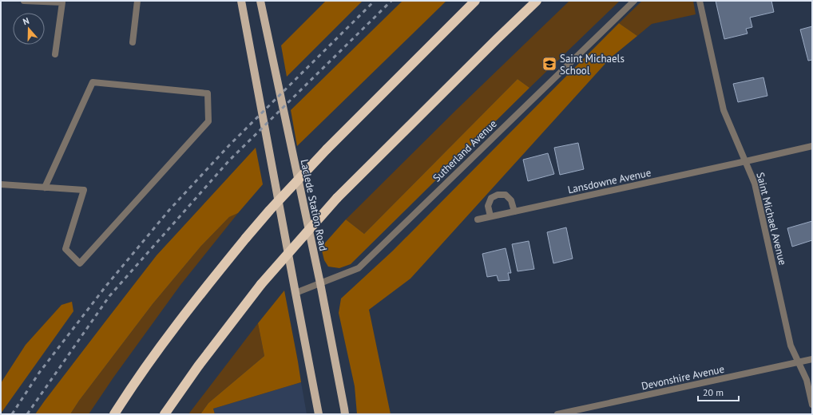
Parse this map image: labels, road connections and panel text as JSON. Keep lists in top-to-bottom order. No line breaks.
{"streets":{"main road":["Laclede Station Road"],"street":["Sutherland Avenue","Lansdowne Avenue","Saint Michael Avenue","Devonshire Avenue"]},"crossings":[["Sutherland Avenue","Laclede Station Road"],["Lansdowne Avenue","Saint Michael Avenue"],["Saint Michael Avenue","Devonshire Avenue"]],"places":{"school or university":["Saint Michaels School"]},"scale_bar":"20 m","north":"top"}
